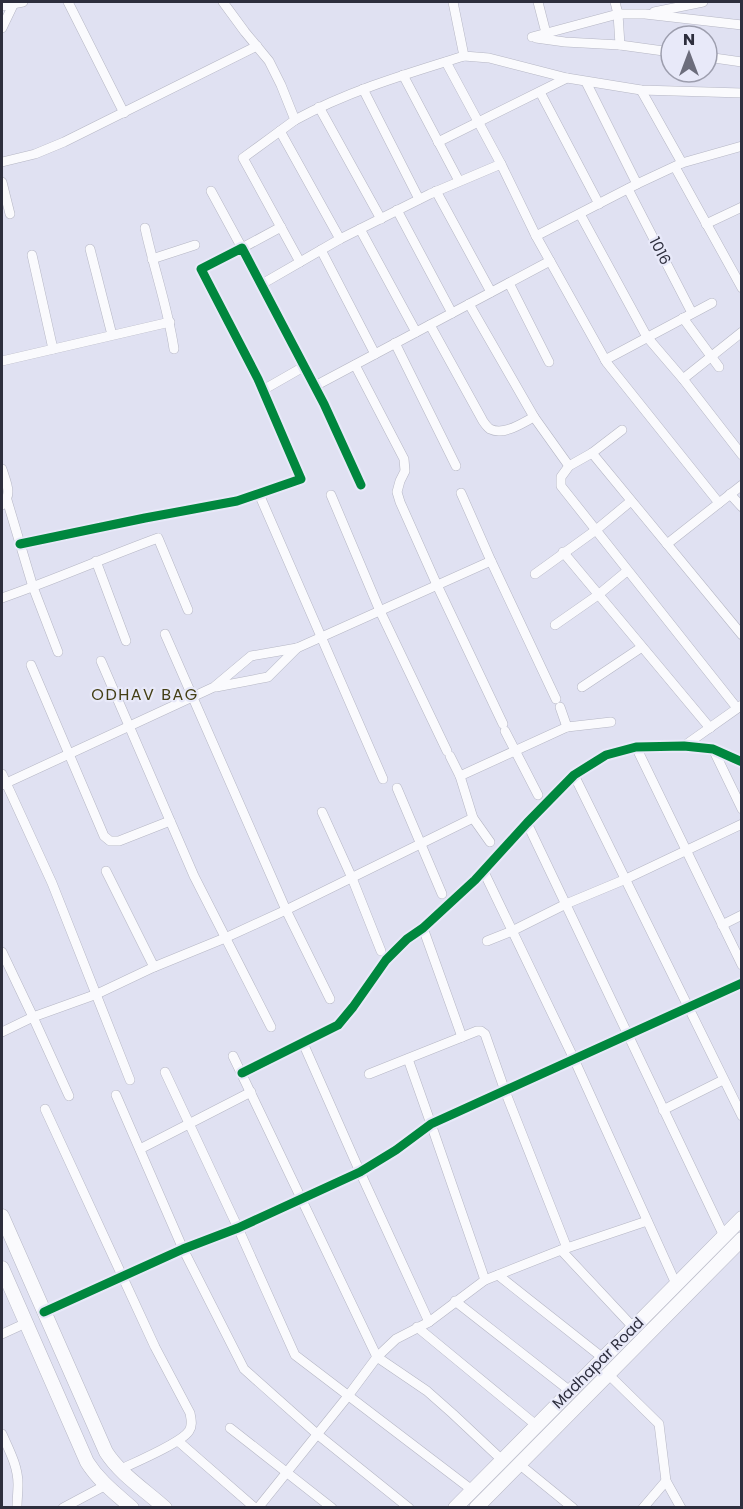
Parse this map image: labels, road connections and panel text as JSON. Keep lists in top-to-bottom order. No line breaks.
{"streets":{"main road":["Madhapar Road"],"street":["1016"]},"districts":["ODHAV BAG"],"north":"top"}
